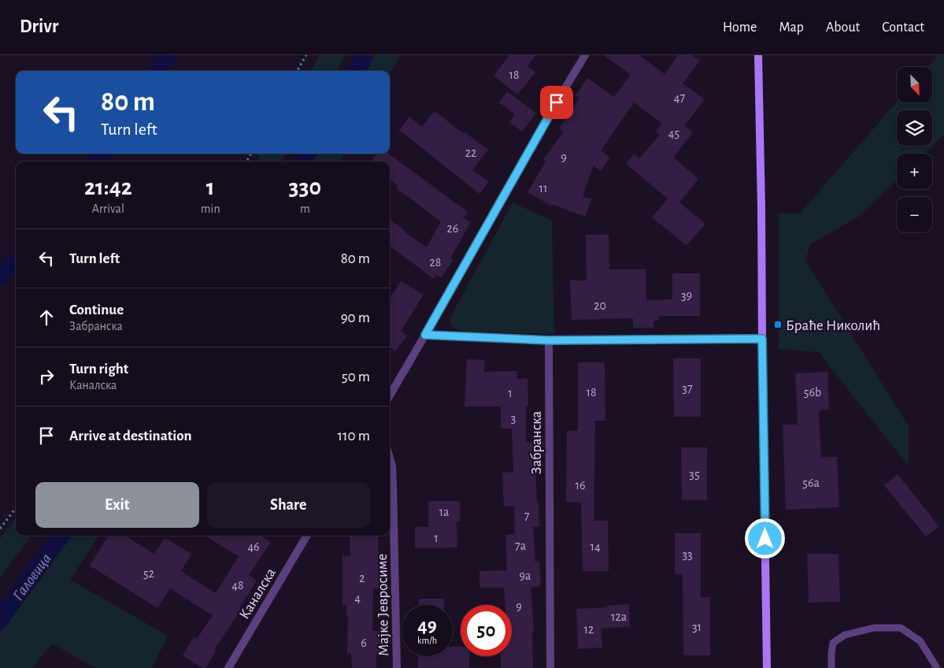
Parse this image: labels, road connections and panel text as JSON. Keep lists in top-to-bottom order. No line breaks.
{"streets":{"street":["Забранска","Каналска","Мајке Јевросиме"]},"water":["Галовица"],"places":{"transit":["Браће Николић"]},"house_numbers":["18","47","45","22","9","11","26","28","39","20","37","18","56b","1","3","35","56a","16","1a","7","1","7a","46","14","33","52","9a","2","48","4","9","12a","31","12","6"],"north":"bottom right","page":{"header":"Drivr","nav":["Home","Map","About","Contact"],"map_buttons":["+","−"],"turn":["80 m","Turn left"],"eta":["21:42","Arrival","1","min","330","m"],"list":[{"name":"Turn left","value":"80 m"},{"name":"Continue","note":"Забранска","value":"90 m"},{"name":"Turn right","note":"Каналска","value":"50 m"},{"name":"Arrive at destination","value":"110 m"}],"buttons":["Exit","Share"],"speed":"49 km/h","limit":"50"}}
